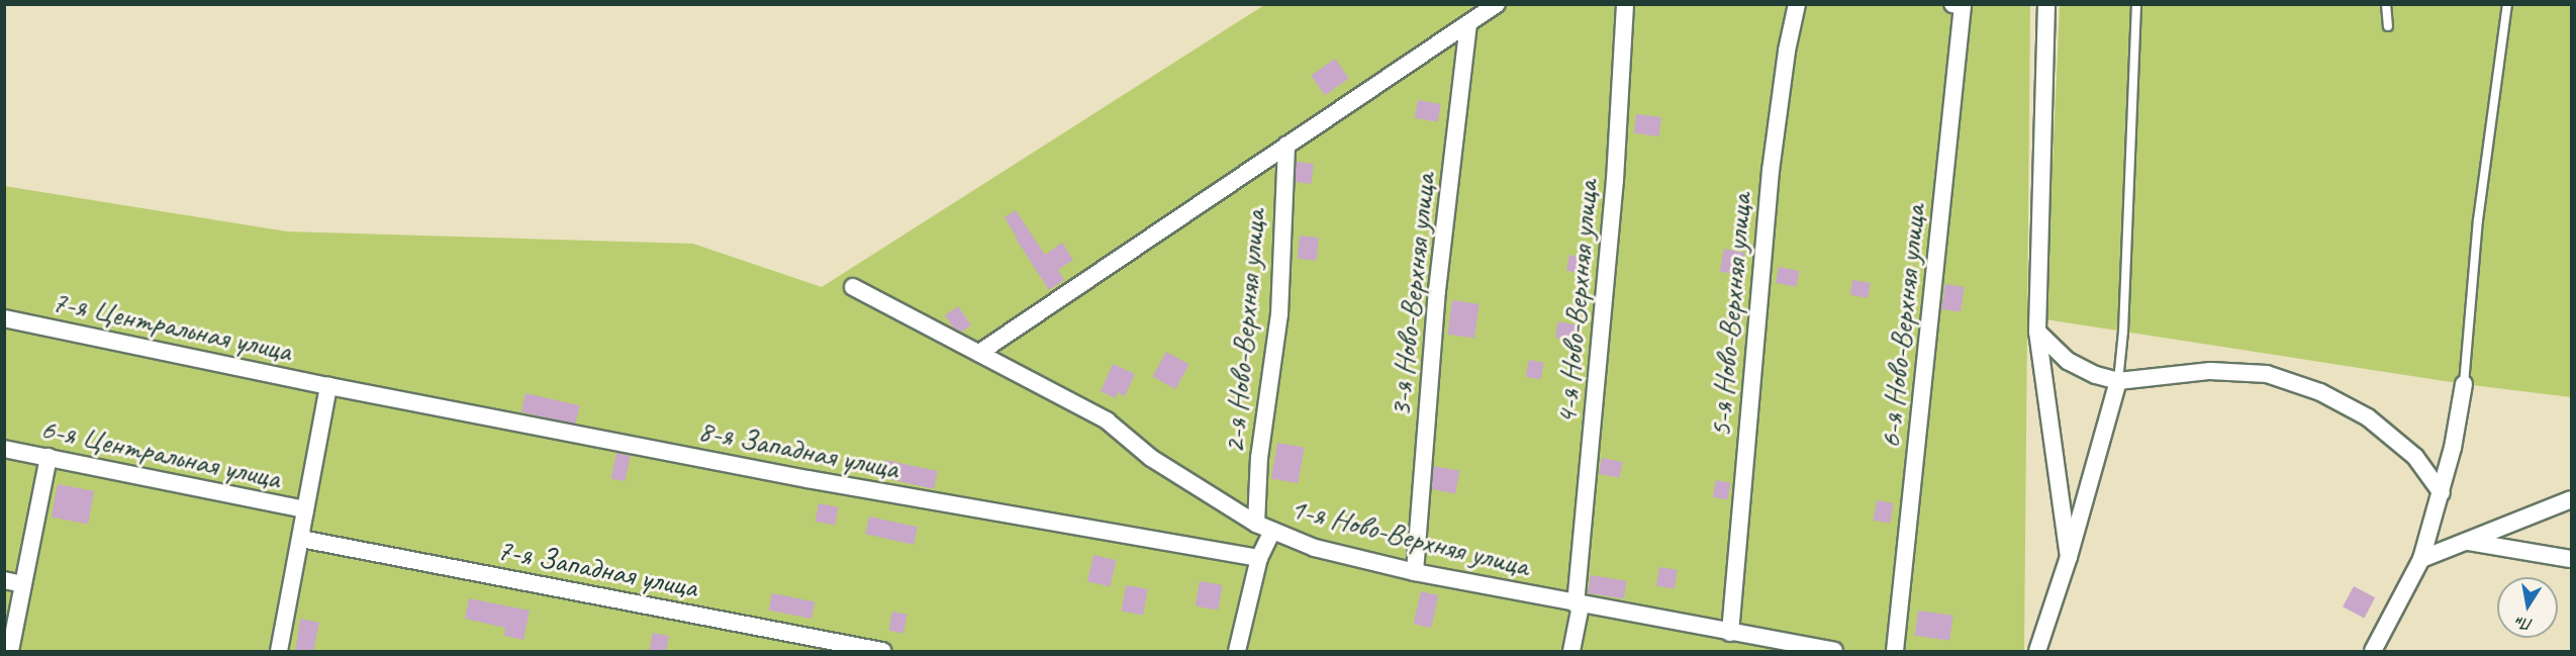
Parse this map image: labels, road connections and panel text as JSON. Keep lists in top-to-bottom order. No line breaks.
{"streets":{"street":["3-я Ново-Верхняя улица","4-я Ново-Верхняя улица","5-я Ново-Верхняя улица","7-я Центральная улица","6-я Ново-Верхняя улица","2-я Ново-Верхняя улица","8-я Западная улица","6-я Центральная улица","1-я Ново-Верхняя улица","7-я Западная улица"]},"crossings":[["3-я Ново-Верхняя улица","1-я Ново-Верхняя улица"],["4-я Ново-Верхняя улица","1-я Ново-Верхняя улица"],["5-я Ново-Верхняя улица","1-я Ново-Верхняя улица"],["7-я Центральная улица","8-я Западная улица"],["2-я Ново-Верхняя улица","1-я Ново-Верхняя улица"]],"north":"bottom"}
